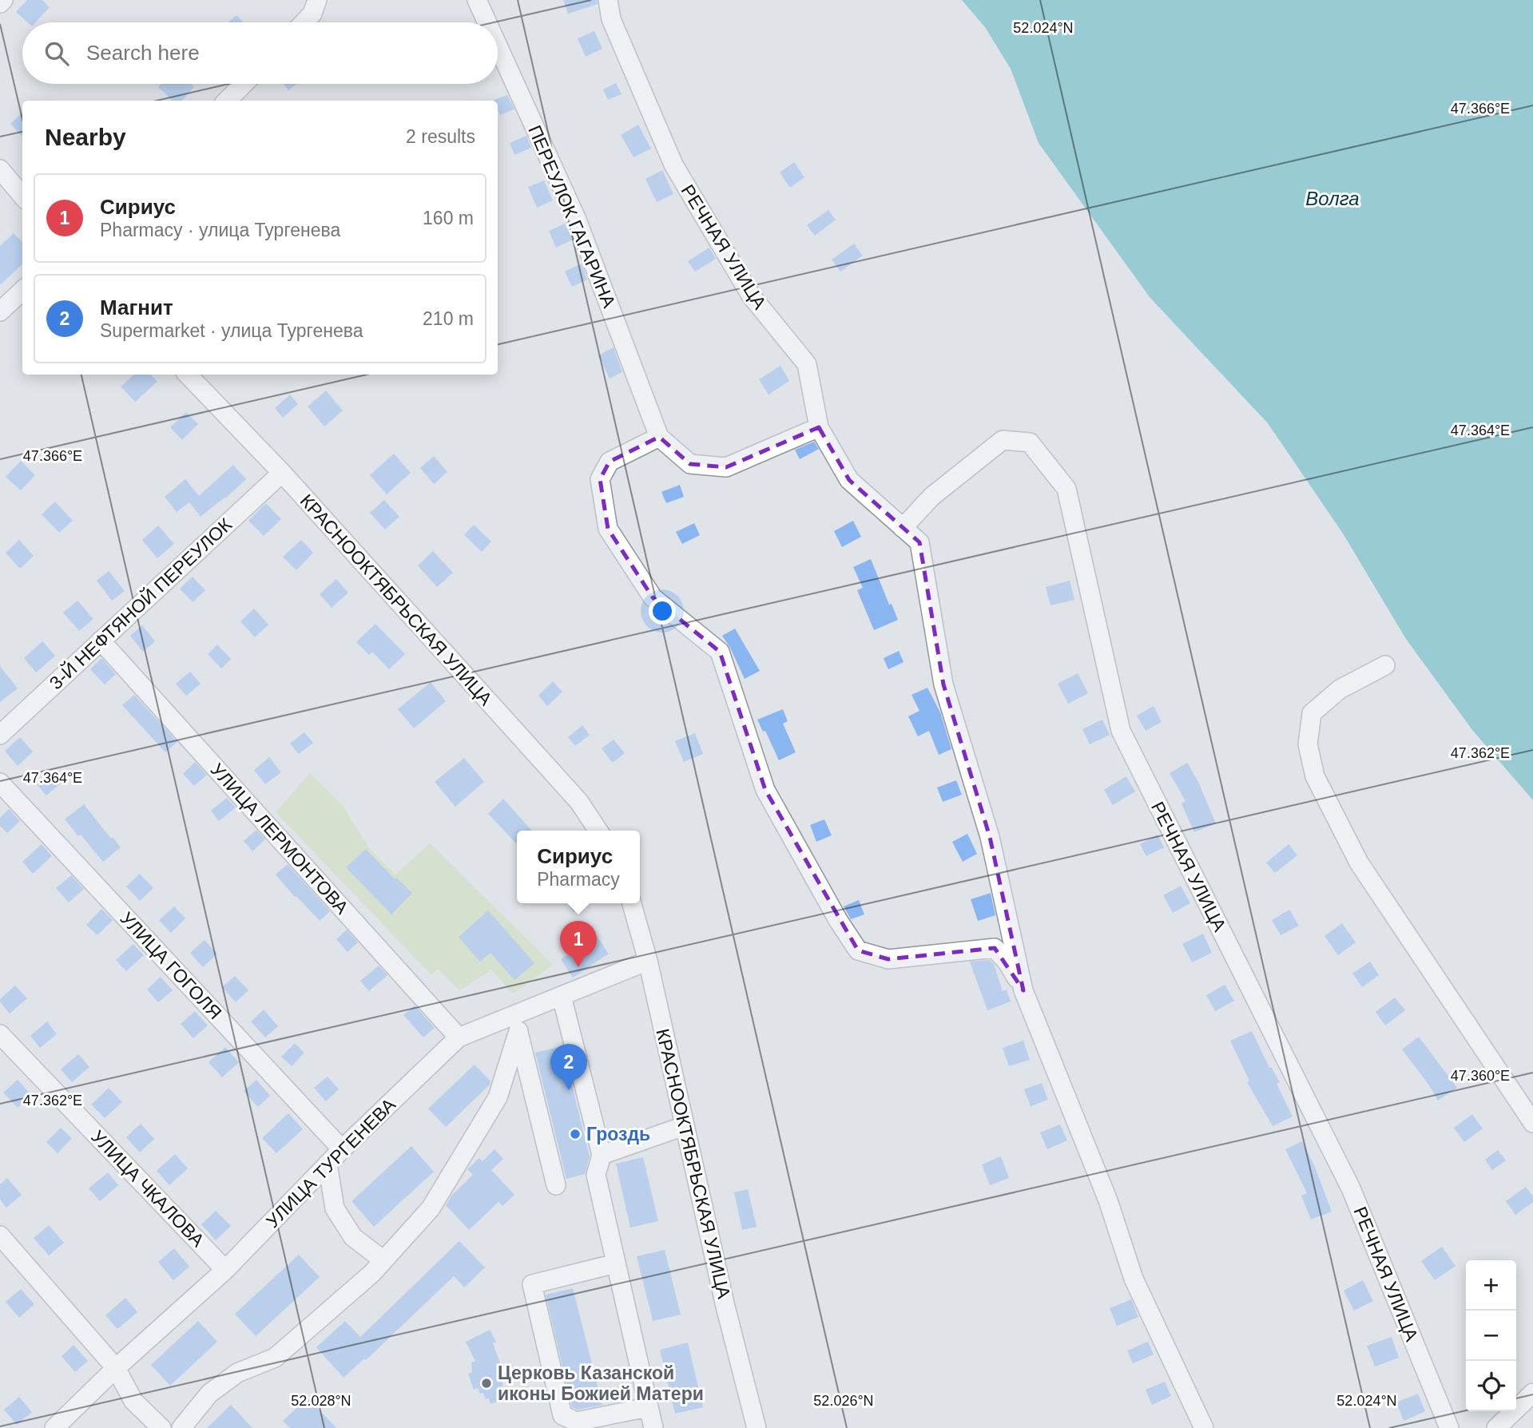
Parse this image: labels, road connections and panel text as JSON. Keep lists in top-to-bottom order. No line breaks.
{"streets":{"street":["ПЕРЕУЛОК ГАГАРИНА","РЕЧНАЯ УЛИЦА","КРАСНООКТЯБРЬСКАЯ УЛИЦА","3-Й НЕФТЯНОЙ ПЕРЕУЛОК","УЛИЦА ЛЕРМОНТОВА","УЛИЦА ГОГОЛЯ","УЛИЦА ТУРГЕНЕВА","УЛИЦА ЧКАЛОВА"]},"crossings":[["КРАСНООКТЯБРЬСКАЯ УЛИЦА","3-Й НЕФТЯНОЙ ПЕРЕУЛОК"],["КРАСНООКТЯБРЬСКАЯ УЛИЦА","УЛИЦА ТУРГЕНЕВА"],["3-Й НЕФТЯНОЙ ПЕРЕУЛОК","УЛИЦА ЛЕРМОНТОВА"],["УЛИЦА ЛЕРМОНТОВА","УЛИЦА ТУРГЕНЕВА"],["УЛИЦА ГОГОЛЯ","УЛИЦА ТУРГЕНЕВА"],["УЛИЦА ТУРГЕНЕВА","УЛИЦА ЧКАЛОВА"]],"water":["Волга"],"places":["Гроздь","Церковь Казанской иконы Божией Матери"],"page":{"search":"Search here","heading":["Nearby","2 results"],"list":[{"mark":"1","name":"Сириус","note":"Pharmacy · улица Тургенева","value":"160 m"},{"mark":"2","name":"Магнит","note":"Supermarket · улица Тургенева","value":"210 m"}],"popup":["Сириус","Pharmacy"],"pins":["1","2"],"map_buttons":["+","−"]},"coordinates":["52.024°N","47.366°E","47.364°E","47.362°E","47.360°E","52.028°N","52.026°N"]}
